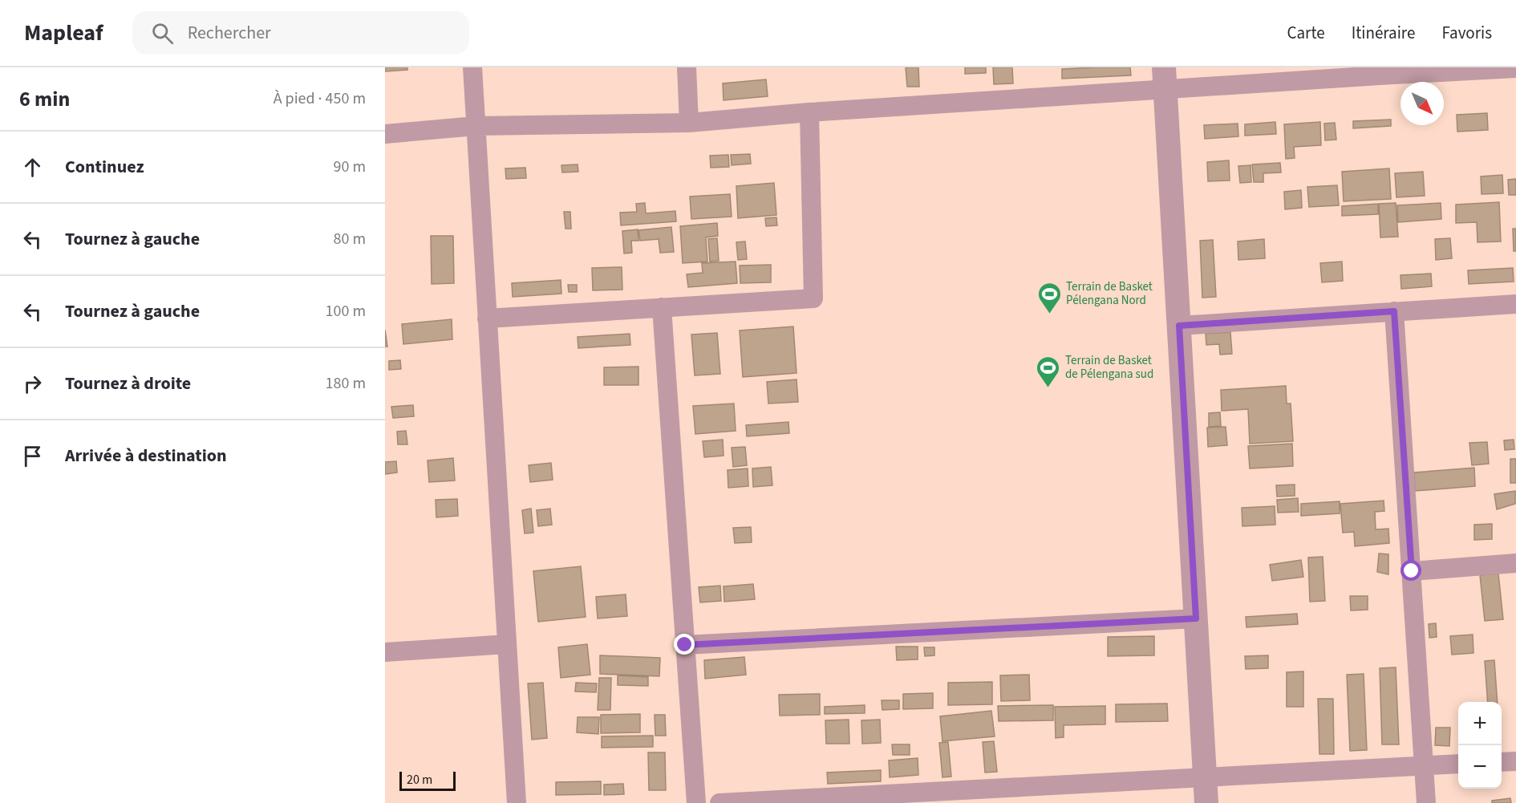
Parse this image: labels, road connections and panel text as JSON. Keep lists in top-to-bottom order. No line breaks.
{"places":{"sports":["Terrain de Basket Pélengana Nord","Terrain de Basket de Pélengana sud"]},"scale_bar":"20 m","north":"bottom right","page":{"header":"Mapleaf","search":"Rechercher","nav":["Carte","Itinéraire","Favoris"],"heading":["6 min","À pied · 450 m"],"list":[["Continuez","90 m"],["Tournez à gauche","80 m"],["Tournez à gauche","100 m"],["Tournez à droite","180 m"],"Arrivée à destination"],"map_buttons":["+","−"],"scale":"20 m"}}
